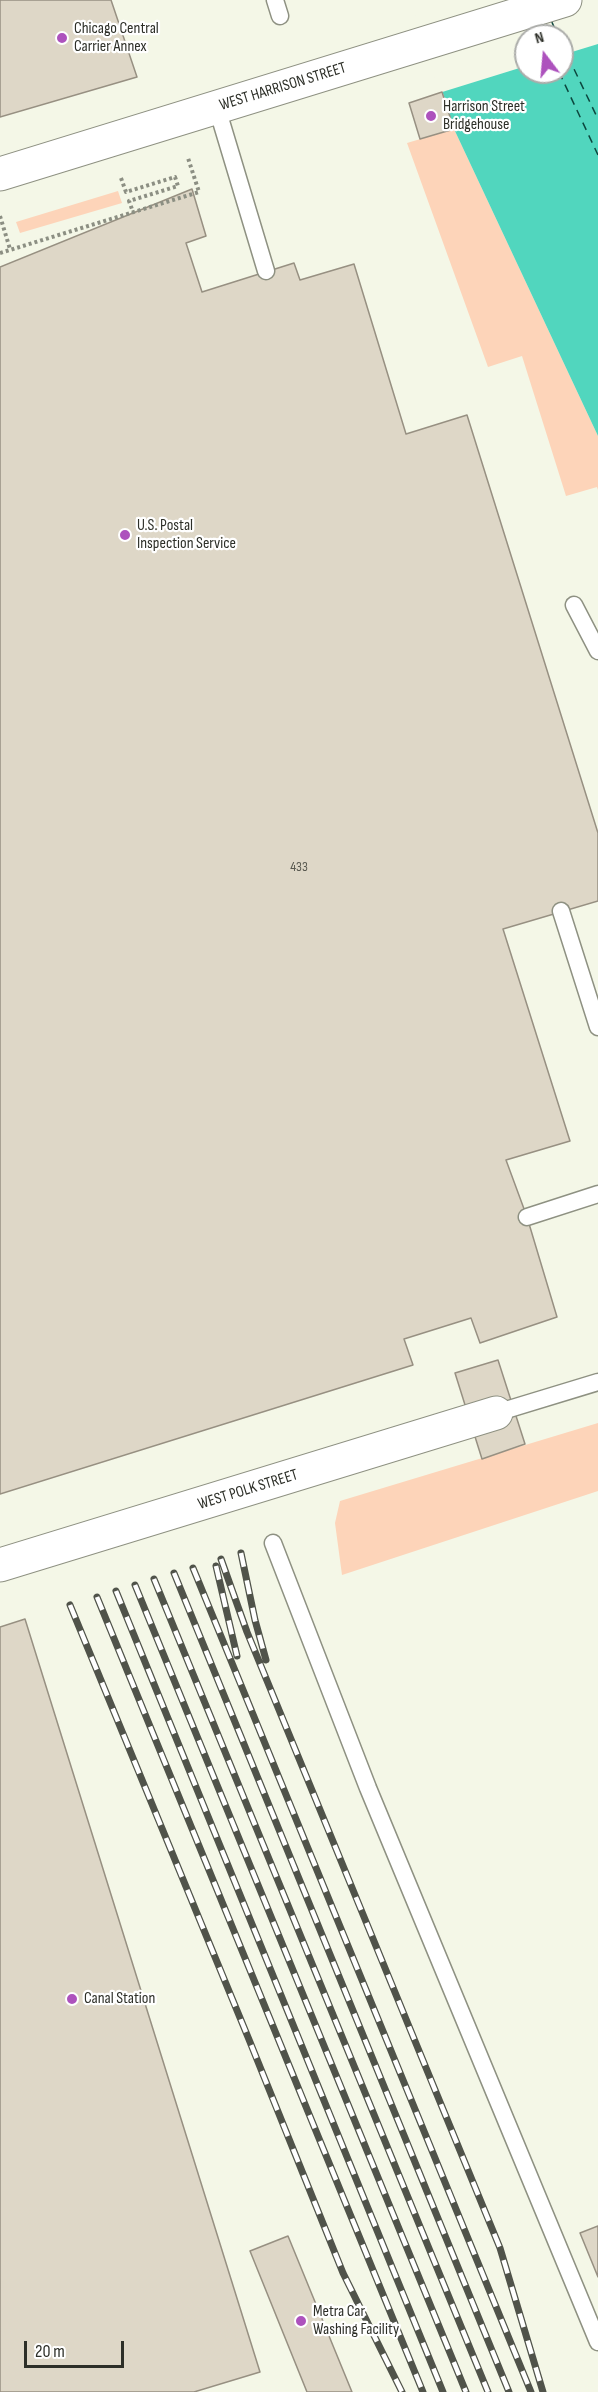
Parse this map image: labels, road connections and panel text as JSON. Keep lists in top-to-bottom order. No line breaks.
{"streets":{"main road":["WEST HARRISON STREET","WEST POLK STREET"]},"places":["Chicago Central Carrier Annex","Harrison Street Bridgehouse","U.S. Postal Inspection Service","Canal Station","Metra Car Washing Facility"],"house_numbers":["433"],"scale_bar":"20 m","north":"top"}
